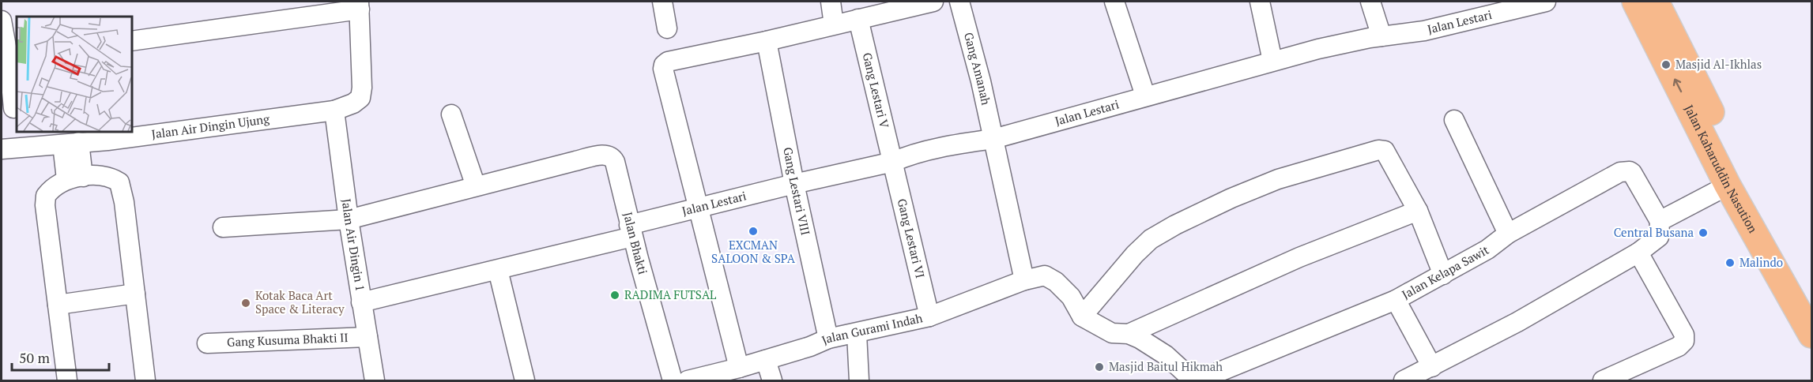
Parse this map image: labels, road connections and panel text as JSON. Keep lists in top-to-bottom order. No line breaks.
{"streets":{"highway":["Jalan Kaharuddin Nasution"],"street":["Jalan Lestari","Gang Amanah","Gang Lestari V","Jalan Air Dingin Ujung","Gang Lestari VIII","Gang Lestari VI","Jalan Bhakti","Jalan Air Dingin 1","Jalan Kelapa Sawit","Jalan Gurami Indah","Gang Kusuma Bhakti II"]},"crossings":[["Jalan Lestari","Gang Amanah"],["Jalan Lestari","Gang Lestari V"],["Jalan Lestari","Gang Lestari VIII"],["Jalan Lestari","Gang Lestari VI"],["Jalan Lestari","Jalan Bhakti"],["Jalan Lestari","Jalan Air Dingin 1"],["Gang Amanah","Jalan Gurami Indah"],["Gang Lestari V","Gang Lestari VI"],["Jalan Air Dingin Ujung","Jalan Air Dingin 1"],["Gang Lestari VIII","Jalan Gurami Indah"],["Gang Lestari VI","Jalan Gurami Indah"],["Jalan Air Dingin 1","Gang Kusuma Bhakti II"]],"places":["Masjid Al-Ikhlas","EXCMAN SALOON & SPA","Central Busana","Malindo","RADIMA FUTSAL","Kotak Baca Art Space & Literacy","Masjid Baitul Hikmah"],"scale_bar":"50 m"}
